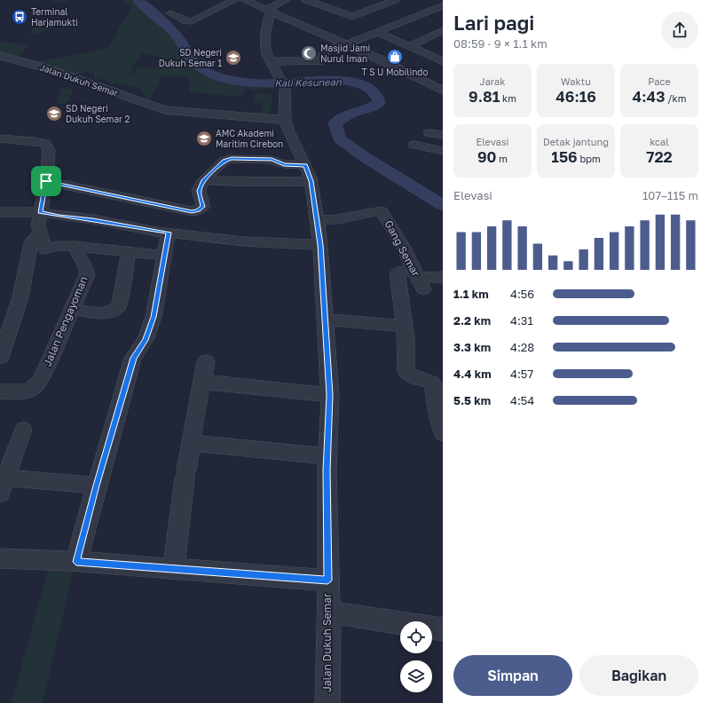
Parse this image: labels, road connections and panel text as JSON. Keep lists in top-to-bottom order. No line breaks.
{"streets":{"street":["Jalan Dukuh Semar","Gang Semar","Jalan Pengayoman"]},"crossings":[["Jalan Dukuh Semar","Gang Semar"]],"water":["Kali Kesunean"],"places":{"bus stop":["Terminal Harjamukti"],"mosque":["Masjid Jami Nurul Iman"],"shop":["T S U Mobilindo"],"school or university":["SD Negeri Dukuh Semar 1","SD Negeri Dukuh Semar 2","AMC Akademi Maritim Cirebon"]},"page":{"heading":["Lari pagi","08:59 · 9 × 1.1 km"],"stats":[["Jarak","9.81 km"],["Waktu","46:16"],["Pace","4:43 /km"],["Elevasi","90 m"],["Detak jantung","156 bpm"],["kcal","722"]],"chart":["Elevasi","107–115 m"],"list":[{"name":"1.1 km","note":"4:56"},{"name":"2.2 km","note":"4:31"},{"name":"3.3 km","note":"4:28"},{"name":"4.4 km","note":"4:57"},{"name":"5.5 km","note":"4:54"}],"buttons":["Simpan","Bagikan"]}}
